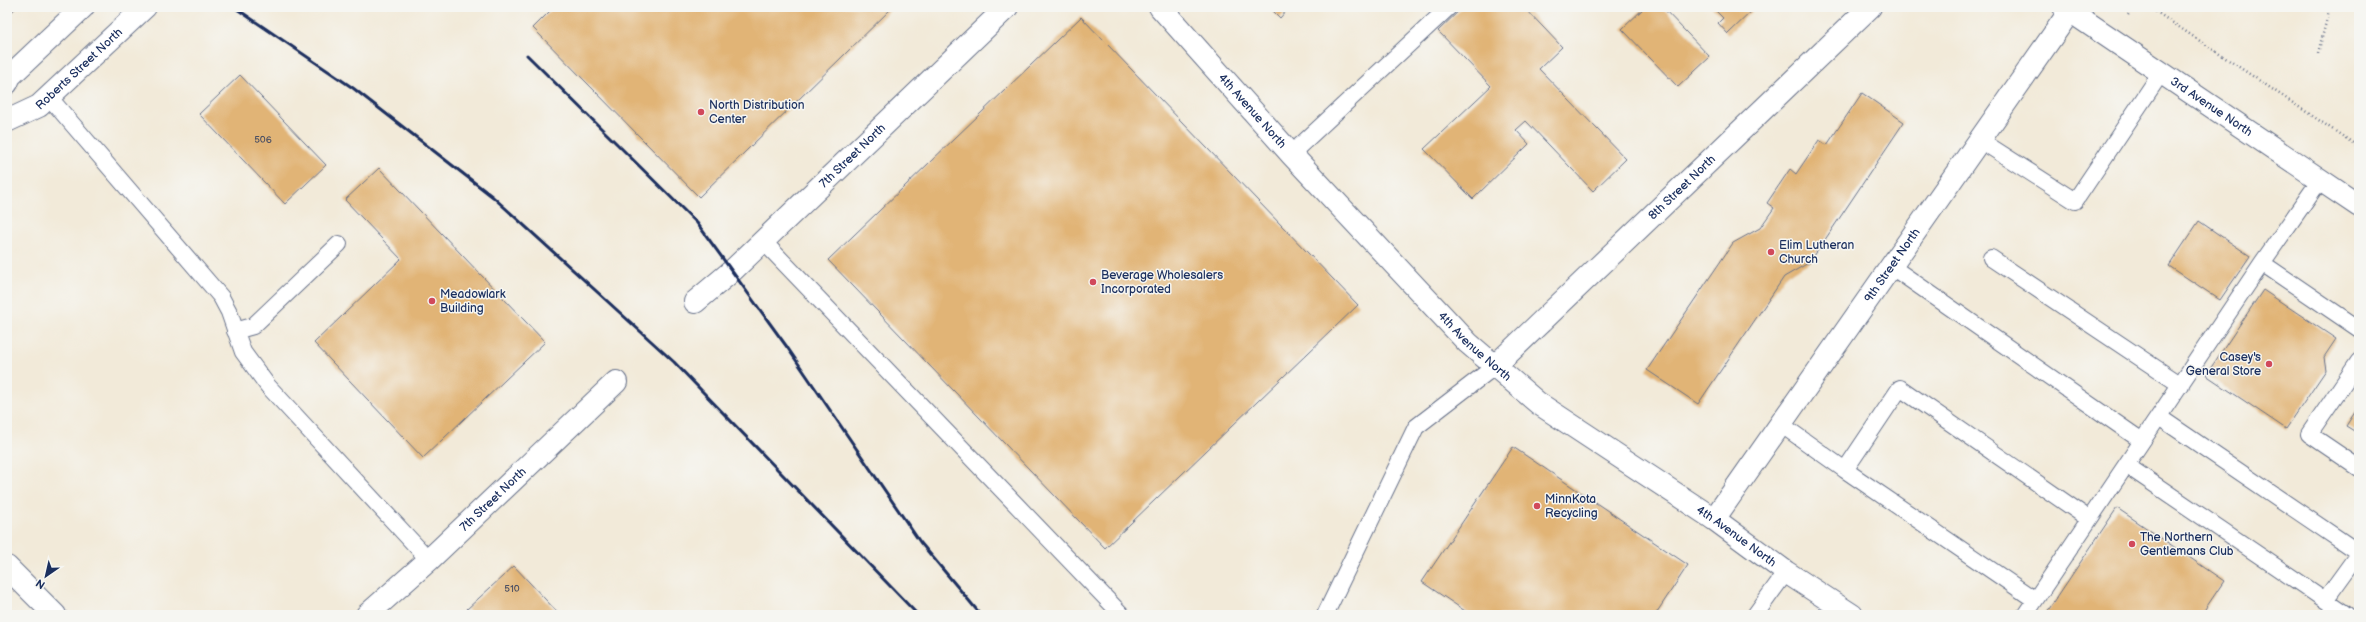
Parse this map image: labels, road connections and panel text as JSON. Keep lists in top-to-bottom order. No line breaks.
{"streets":{"street":["Roberts Street North","3rd Avenue North","4th Avenue North","7th Street North","8th Street North","9th Street North"]},"crossings":[["3rd Avenue North","9th Street North"],["4th Avenue North","8th Street North"],["4th Avenue North","9th Street North"]],"places":["North Distribution Center","Elim Lutheran Church","Beverage Wholesalers Incorporated","Meadowlark Building","Casey's General Store","MinnKota Recycling","The Northern Gentlemans Club"],"house_numbers":["506","510"],"north":"bottom left"}
